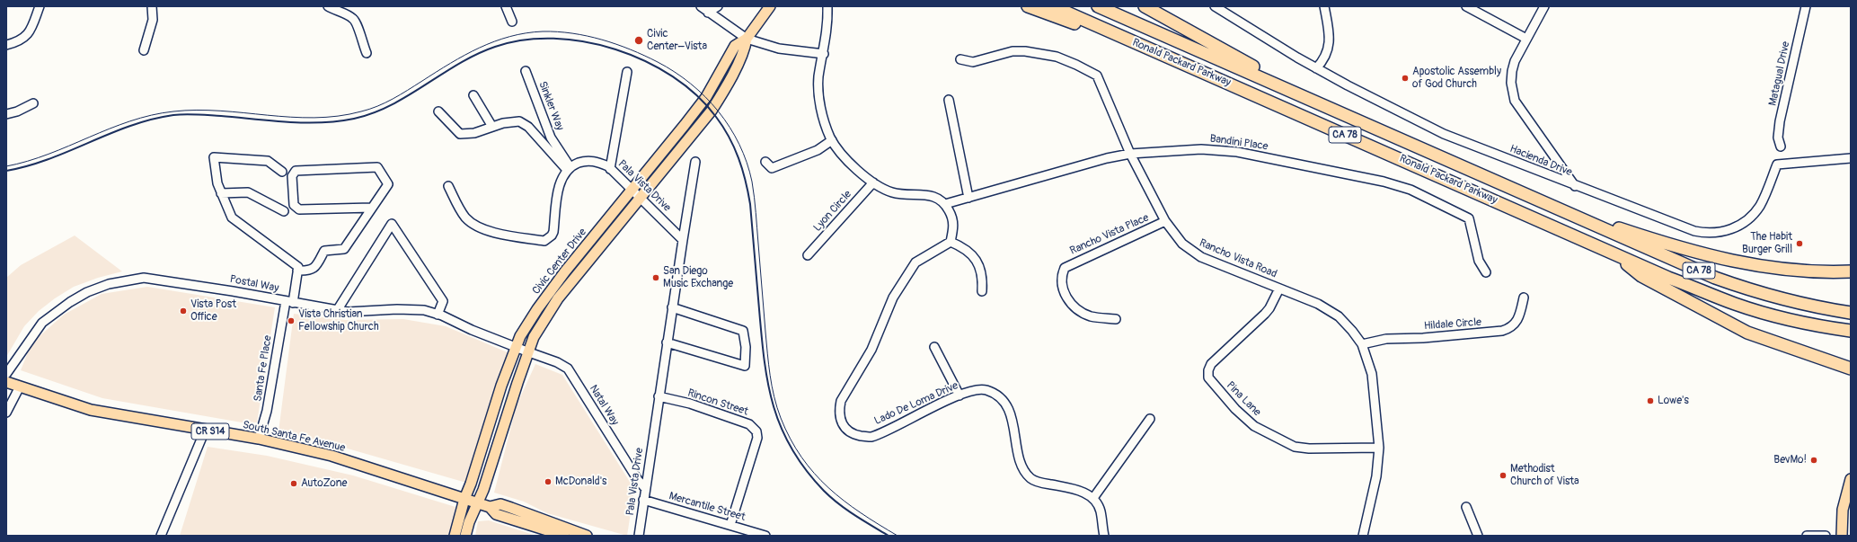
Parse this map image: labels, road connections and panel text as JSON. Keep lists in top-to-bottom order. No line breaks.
{"streets":{"highway":["Ronald Packard Parkway","CA 78"],"main road":["Civic Center Drive","CR S14","South Santa Fe Avenue"],"street":["Matagual Drive","Sinkler Way","Bandini Place","Hacienda Drive","Pala Vista Drive","Lyon Circle","Rancho Vista Place","Rancho Vista Road","Postal Way","Hildale Circle","Santa Fe Place","Pina Lane","Rincon Street","Lado De Loma Drive","Natal Way","Mercantile Street"]},"crossings":[["Sinkler Way","Pala Vista Drive"],["Bandini Place","Rancho Vista Road"],["Pala Vista Drive","Civic Center Drive"],["Pala Vista Drive","Rincon Street"],["Pala Vista Drive","Natal Way"],["Pala Vista Drive","Mercantile Street"],["Rancho Vista Place","Rancho Vista Road"],["Rancho Vista Road","Hildale Circle"],["Rancho Vista Road","Pina Lane"],["Civic Center Drive","Postal Way"],["Civic Center Drive","Natal Way"],["Civic Center Drive","South Santa Fe Avenue"],["Postal Way","Santa Fe Place"],["Postal Way","Natal Way"],["Santa Fe Place","South Santa Fe Avenue"],["Rincon Street","Mercantile Street"]],"places":["Civic Center–Vista","Apostolic Assembly of God Church","The Habit Burger Grill","San Diego Music Exchange","Vista Post Office","Vista Christian Fellowship Church","Lowe's","BevMo!","Methodist Church of Vista","McDonald's","AutoZone"]}
